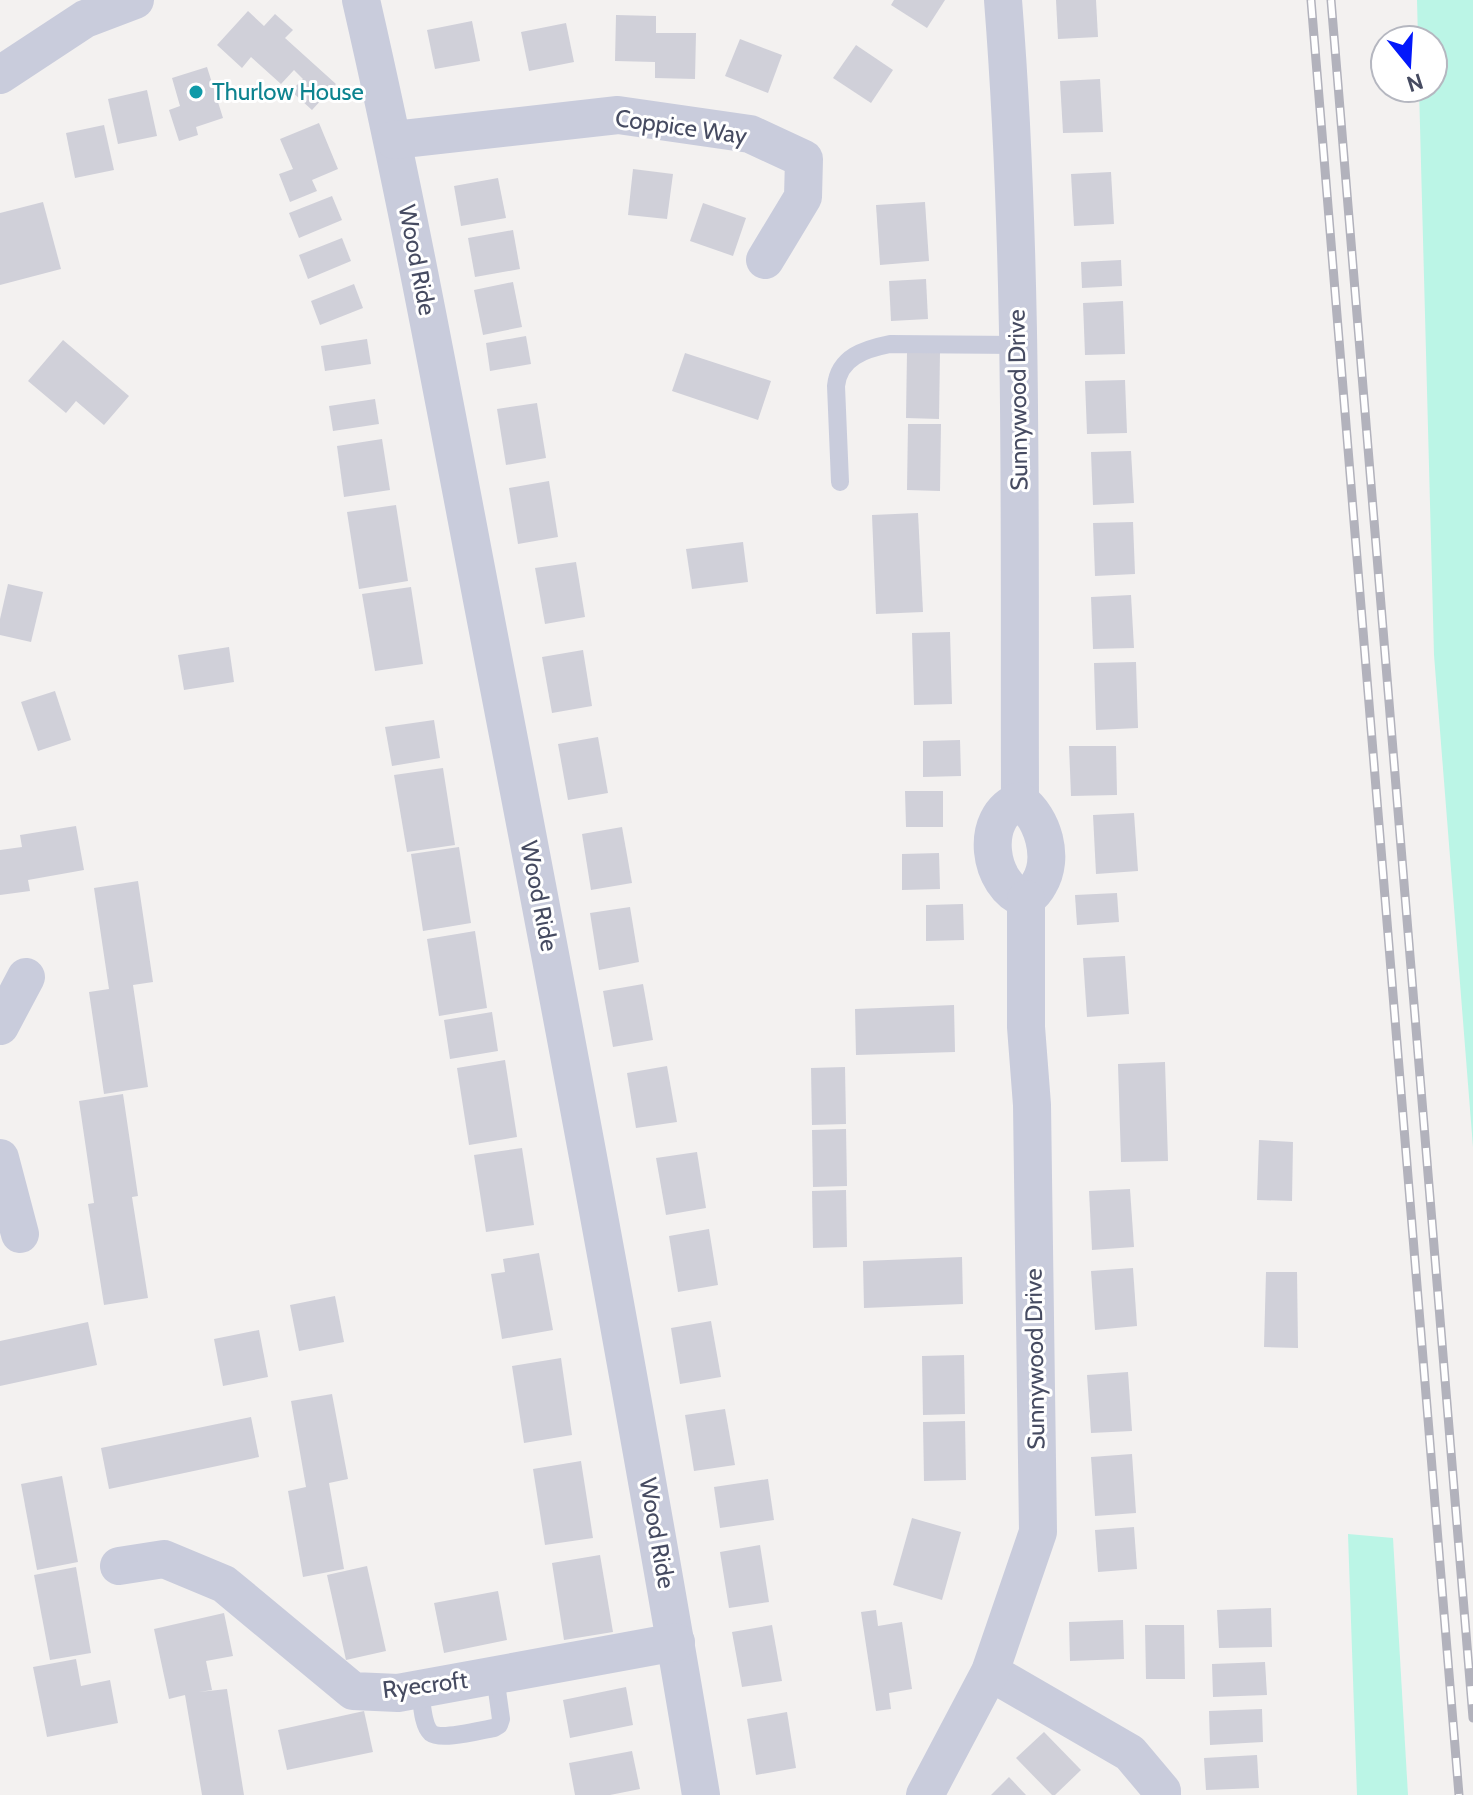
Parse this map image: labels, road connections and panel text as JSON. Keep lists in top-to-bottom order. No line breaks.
{"streets":{"street":["Coppice Way","Wood Ride","Sunnywood Drive","Ryecroft"]},"crossings":[["Coppice Way","Wood Ride"],["Wood Ride","Ryecroft"]],"places":["Thurlow House"],"north":"bottom"}
